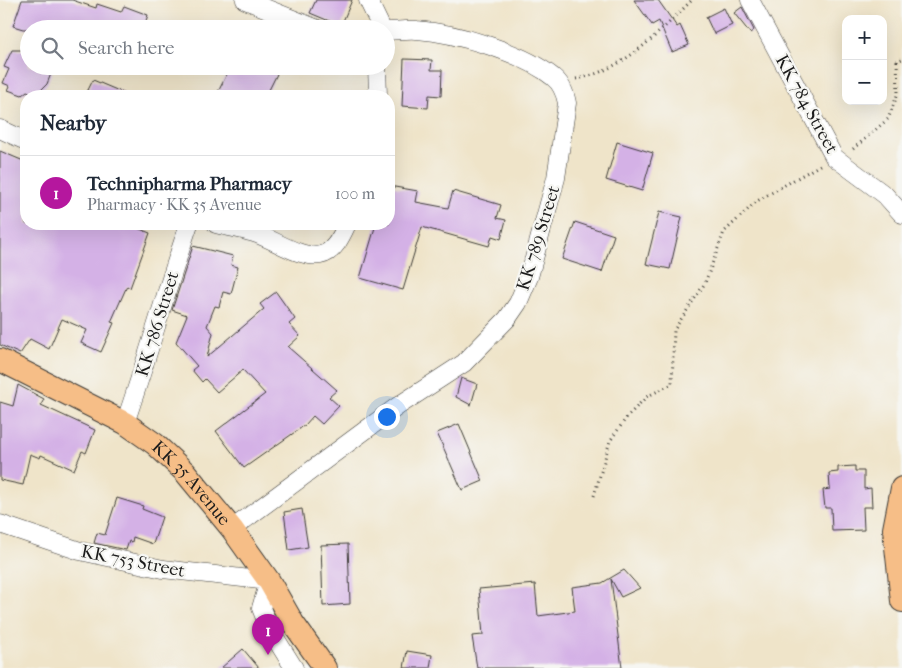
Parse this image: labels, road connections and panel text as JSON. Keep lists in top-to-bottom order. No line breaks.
{"streets":{"main road":["KK 35 Avenue"],"street":["KK 784 Street","KK 789 Street","KK 786 Street","KK 753 Street"]},"crossings":[["KK 789 Street","KK 35 Avenue"],["KK 786 Street","KK 35 Avenue"],["KK 35 Avenue","KK 753 Street"]],"page":{"map_buttons":["+","−"],"search":"Search here","heading":"Nearby","list":[{"mark":"1","name":"Technipharma Pharmacy","note":"Pharmacy · KK 35 Avenue","value":"100 m"}],"pins":"1"}}
